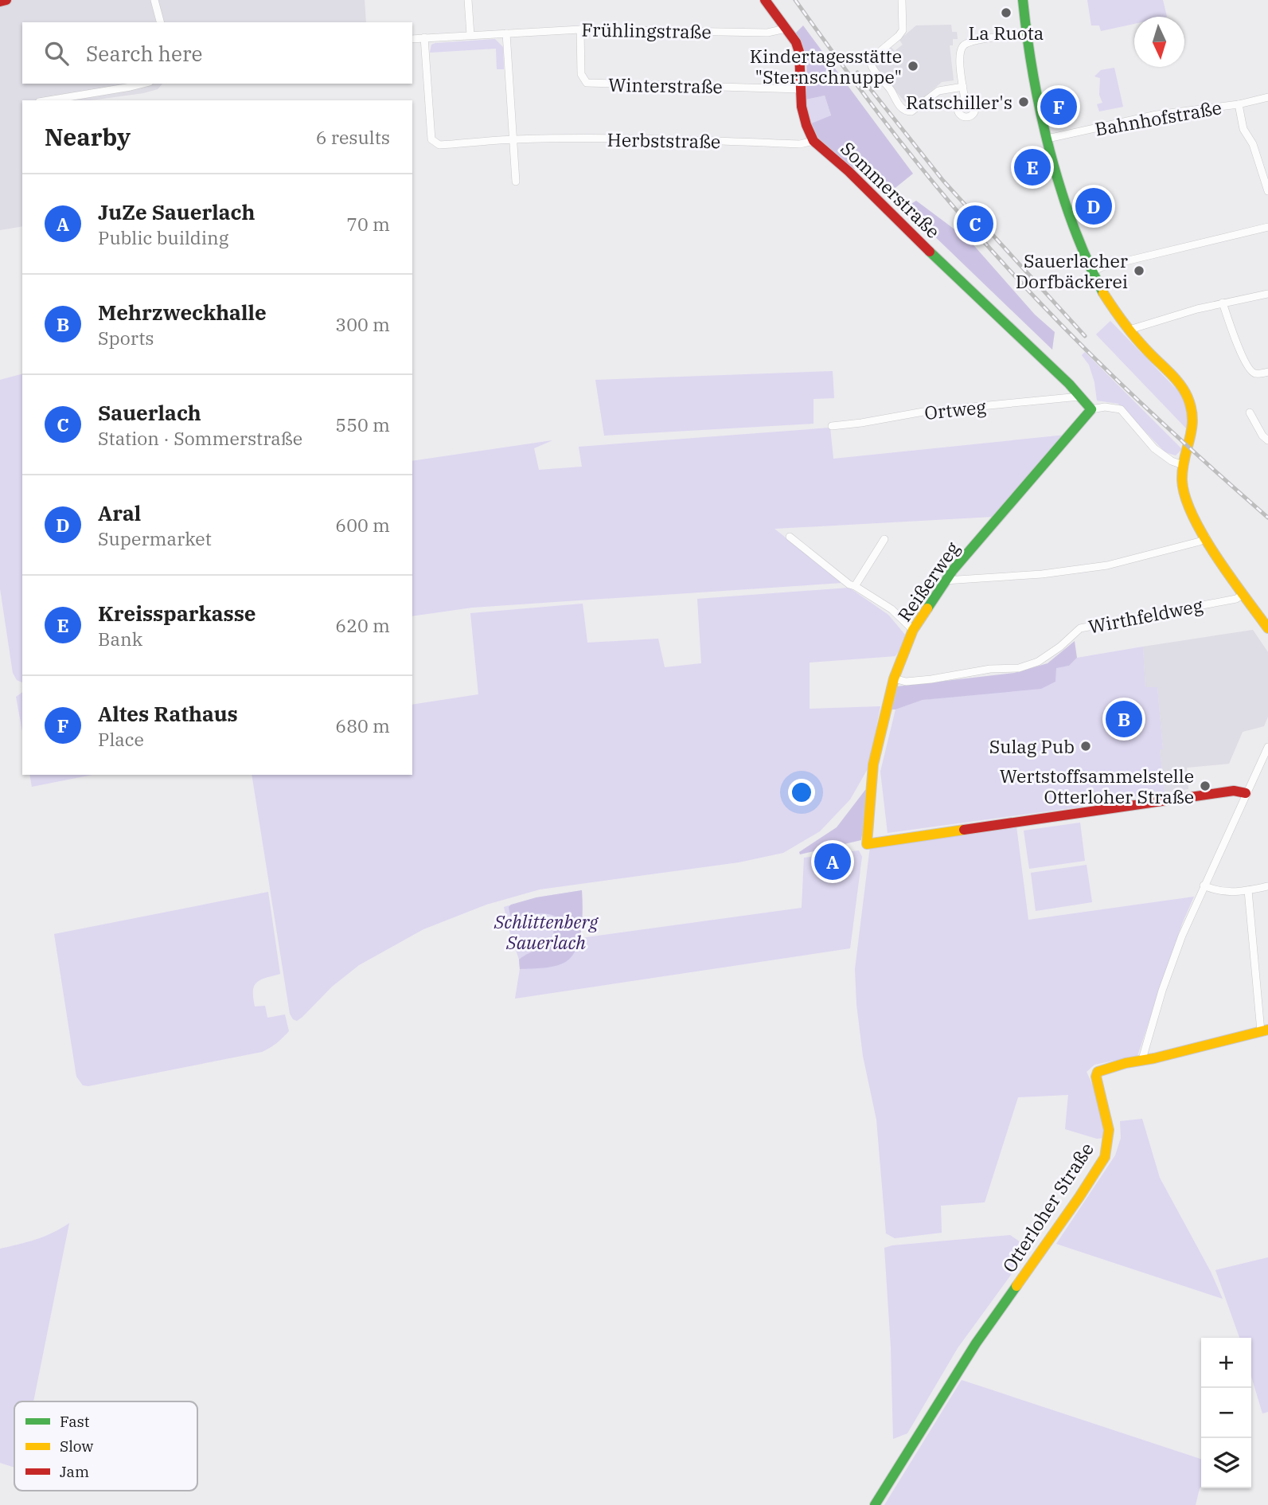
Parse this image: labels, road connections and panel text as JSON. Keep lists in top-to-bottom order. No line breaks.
{"streets":{"street":["Frühlingstraße","Winterstraße","Bahnhofstraße","Herbststraße","Sommerstraße","Ortweg","Reißerweg","Wirthfeldweg","Otterloher Straße"]},"crossings":[["Frühlingstraße","Winterstraße"],["Frühlingstraße","Sommerstraße"],["Winterstraße","Sommerstraße"],["Herbststraße","Sommerstraße"],["Sommerstraße","Ortweg"],["Sommerstraße","Reißerweg"],["Reißerweg","Wirthfeldweg"]],"parks":["Schlittenberg Sauerlach"],"places":["La Ruota","Kindertagesstätte \"Sternschnuppe\"","Ratschiller's","Sauerlacher Dorfbäckerei","Sulag Pub","Wertstoffsammelstelle Otterloher Straße"],"legend":["Fast","Slow","Jam"],"north":"bottom","page":{"search":"Search here","pins":["F","E","D","C","B","A"],"heading":["Nearby","6 results"],"list":[{"mark":"A","name":"JuZe Sauerlach","note":"Public building","value":"70 m"},{"mark":"B","name":"Mehrzweckhalle","note":"Sports","value":"300 m"},{"mark":"C","name":"Sauerlach","note":"Station · Sommerstraße","value":"550 m"},{"mark":"D","name":"Aral","note":"Supermarket","value":"600 m"},{"mark":"E","name":"Kreissparkasse","note":"Bank","value":"620 m"},{"mark":"F","name":"Altes Rathaus","note":"Place","value":"680 m"}],"map_buttons":["+","−"]}}
